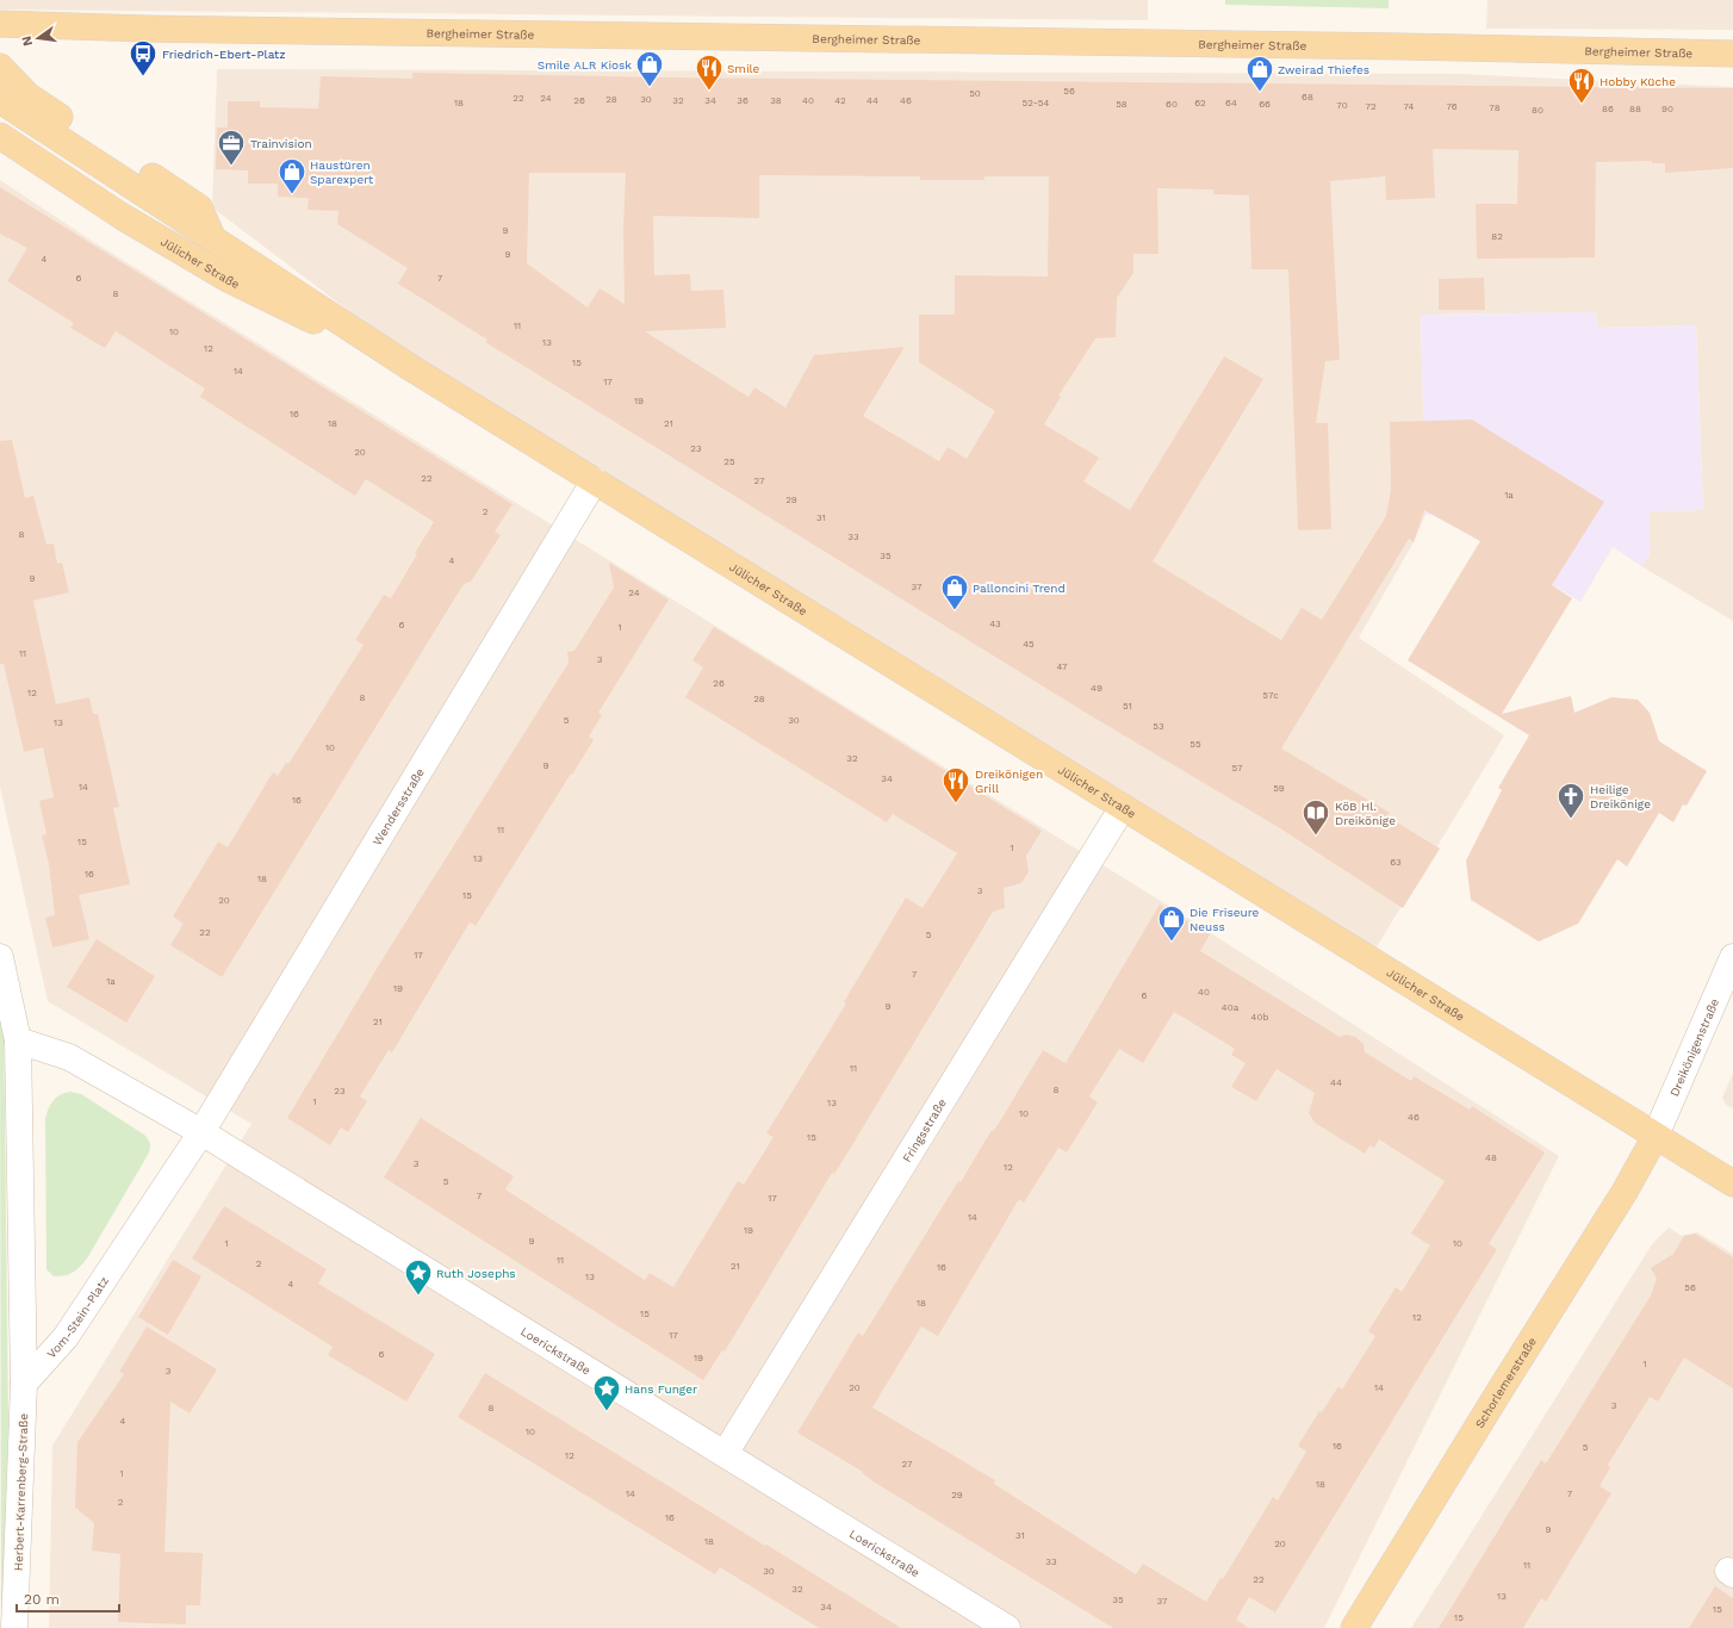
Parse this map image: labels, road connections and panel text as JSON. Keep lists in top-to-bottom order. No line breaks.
{"streets":{"main road":["Bergheimer Straße","Jülicher Straße","Schorlemerstraße"],"street":["Wendersstraße","Dreikönigenstraße","Fringsstraße","Vom-Stein-Platz","Loerickstraße","Herbert-Karrenberg-Straße"]},"crossings":[["Jülicher Straße","Wendersstraße"],["Jülicher Straße","Dreikönigenstraße"],["Jülicher Straße","Fringsstraße"],["Jülicher Straße","Schorlemerstraße"],["Wendersstraße","Vom-Stein-Platz"],["Wendersstraße","Loerickstraße"],["Dreikönigenstraße","Schorlemerstraße"],["Fringsstraße","Loerickstraße"],["Vom-Stein-Platz","Loerickstraße"],["Vom-Stein-Platz","Herbert-Karrenberg-Straße"]],"places":{"bus stop":["Friedrich-Ebert-Platz"],"shop":["Smile ALR Kiosk","Zweirad Thiefes","Haustüren Sparexpert","Palloncini Trend","Die Friseure Neuss"],"restaurant":["Smile","Hobby Küche","Dreikönigen Grill"],"office":["Trainvision"],"church":["Heilige Dreikönige"],"library":["KöB Hl. Dreikönige"],"place":["Ruth Josephs","Hans Funger"]},"house_numbers":["56","50","68","22","24","28","30","26","32","34","36","38","40","42","44","46","18","52-54","62","64","58","60","66","70","72","74","76","78","86","88","90","80","9","82","9","4","6","7","8","11","10","13","12","15","14","17","19","16","18","21","23","20","25","22","27","1a","29","2","31","8","33","35","4","9","37","24","43","6","1","45","11","3","47","26","49","12","57c","8","28","51","5","30","13","53","55","10","32","9","57","34","14","59","16","11","15","1","13","63","16","18","3","15","20","22","5","17","7","1a","19","40","6","9","40a","40b","21","11","44","8","23","1","13","10","46","15","48","3","12","5","7","17","14","19","9","1","10","11","2","21","16","13","4","56","18","15","12","17","6","19","1","3","20","14","3","8","4","10","16","5","12","27","1","18","14","7","29","2","16","9","31","18","20","33","11","30","22","32","13","35","37","34","15","15"],"scale_bar":"20 m","north":"left"}
